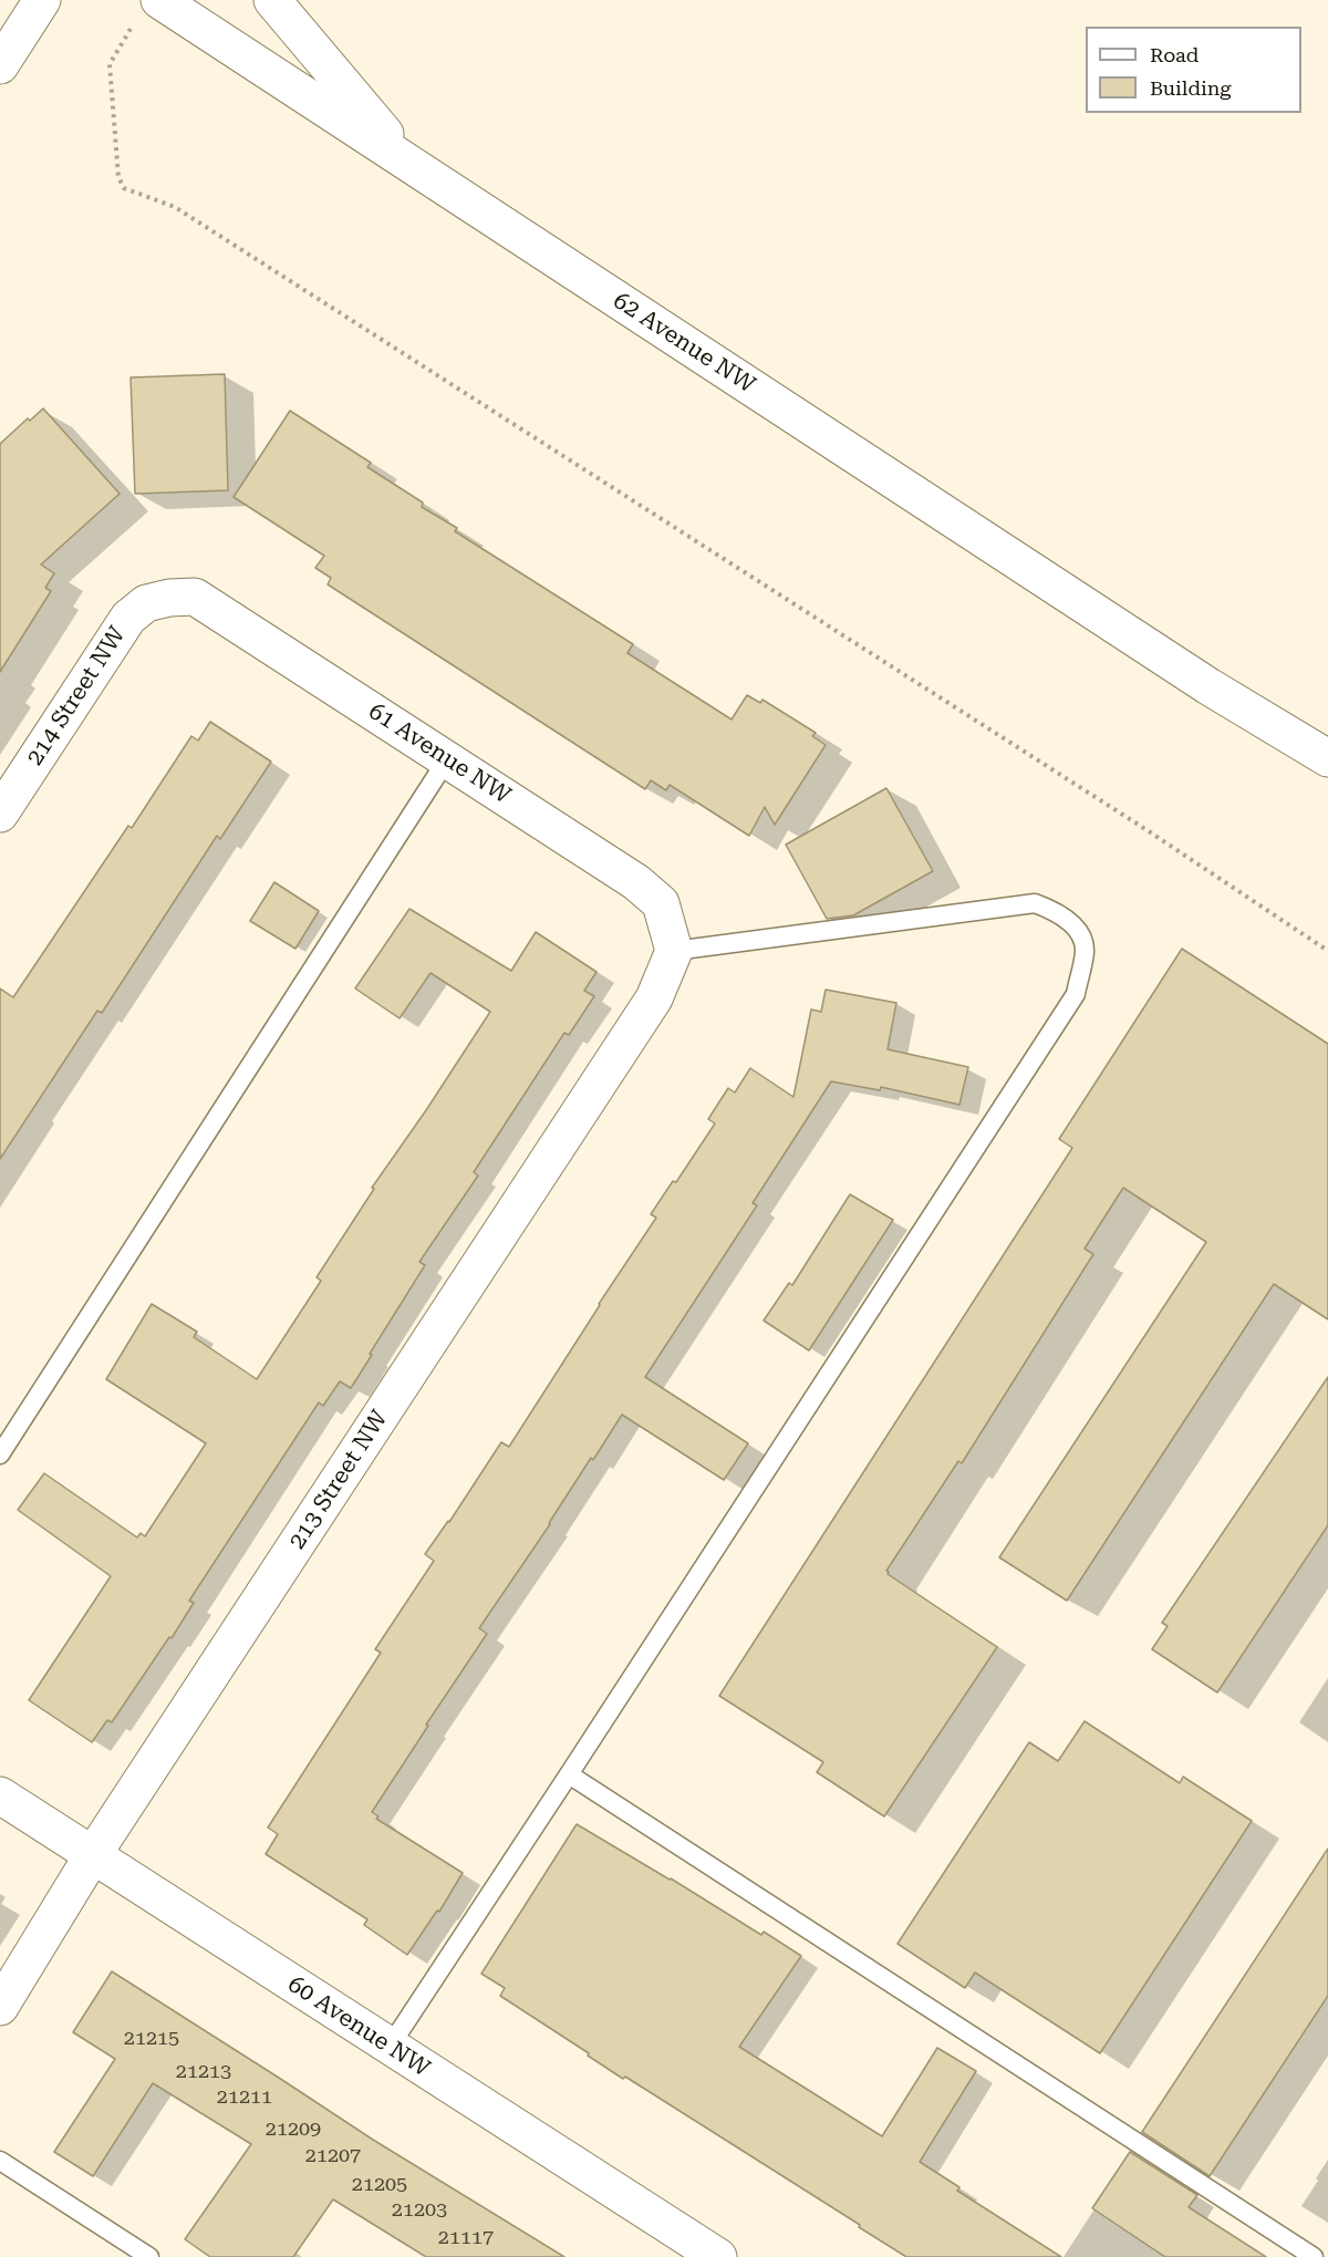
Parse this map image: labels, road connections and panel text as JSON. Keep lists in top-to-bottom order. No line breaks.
{"streets":{"street":["62 Avenue NW","214 Street NW","61 Avenue NW","213 Street NW","60 Avenue NW"]},"crossings":[["214 Street NW","61 Avenue NW"],["61 Avenue NW","213 Street NW"],["213 Street NW","60 Avenue NW"]],"house_numbers":["21215","21213","21211","21209","21207","21205","21203","21117"],"legend":["Road","Building"]}
